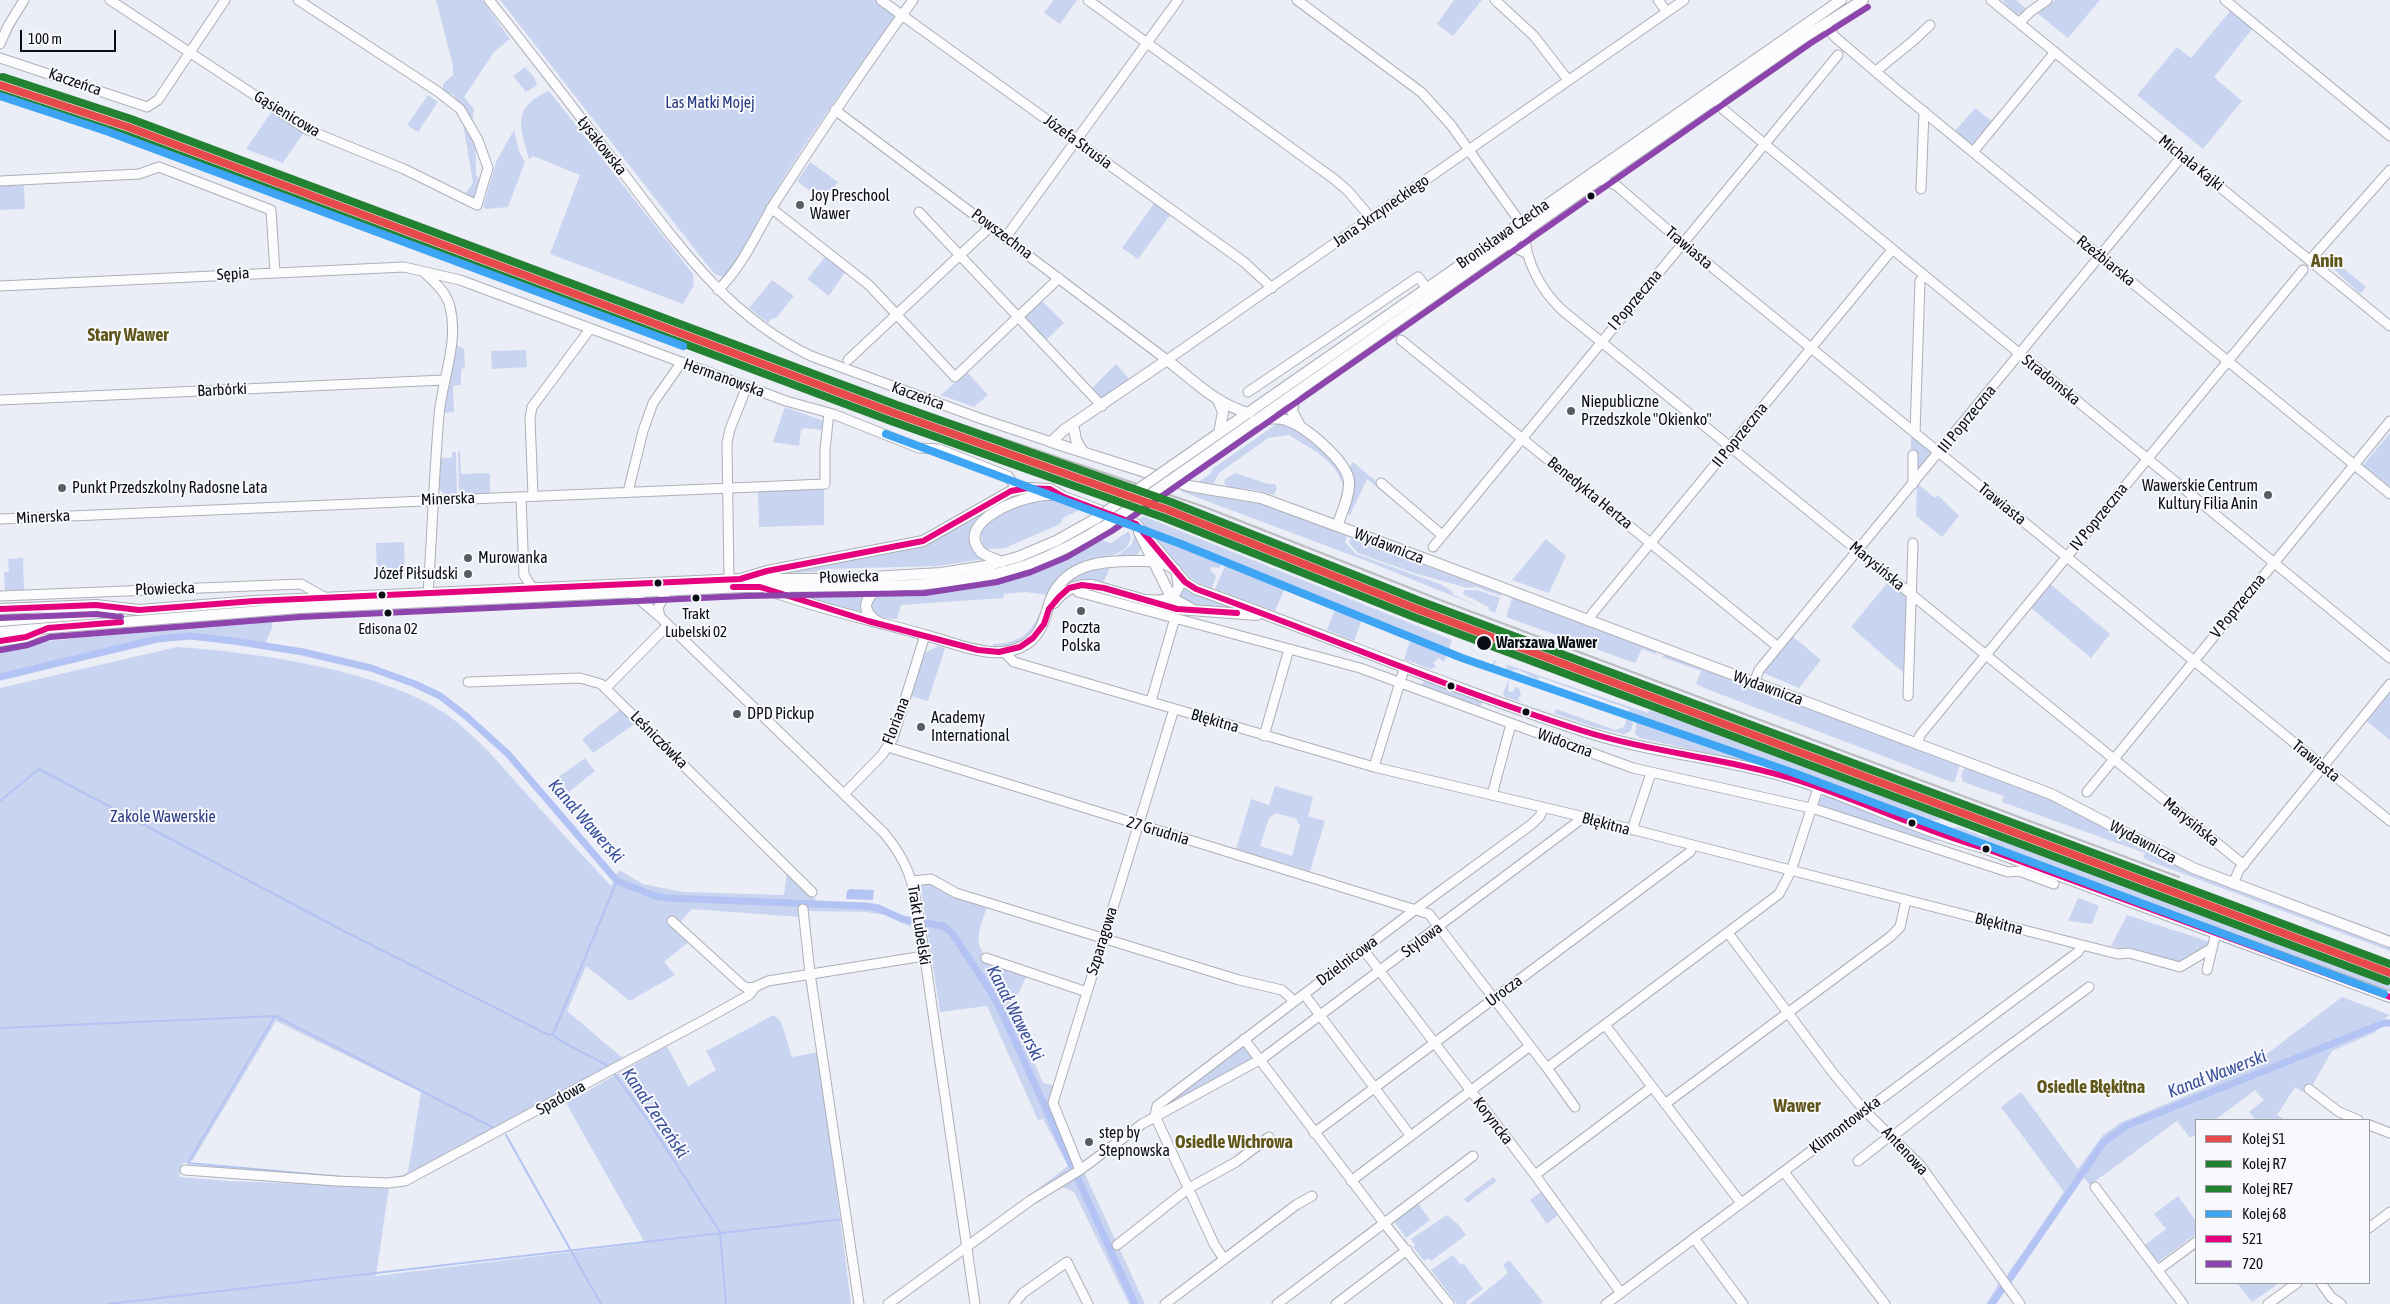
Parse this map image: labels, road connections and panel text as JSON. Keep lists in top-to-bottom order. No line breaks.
{"streets":{"main road":["Kaczeńca","Jana Skrzyneckiego","Bronisława Czecha","Wydawnicza","Płowiecka","Widoczna"],"street":["Gąsienicowa","Józefa Strusia","Łysakowska","Michała Kajki","Powszechna","Trawiasta","Rzeźbiarska","Sępia","I Poprzeczna","Hermanowska","Stradomska","Barbórki","III Poprzeczna","II Poprzeczna","Benedykta Hertza","Minerska","IV Poprzeczna","Marysińska","V Poprzeczna","Floriana","Błękitna","Leśniczówka","27 Grudnia","Trakt Lubelski","Stylowa","Szparagowa","Dzielnicowa","Urocza","Spadowa","Koryncka","Klimontowska","Antenowa"]},"crossings":[["Kaczeńca","Gąsienicowa"],["Kaczeńca","Łysakowska"],["Kaczeńca","Jana Skrzyneckiego"],["Kaczeńca","Wydawnicza"],["Józefa Strusia","Jana Skrzyneckiego"],["Michała Kajki","III Poprzeczna"],["Jana Skrzyneckiego","Powszechna"],["Bronisława Czecha","Trawiasta"],["Bronisława Czecha","Rzeźbiarska"],["Bronisława Czecha","Stradomska"],["Bronisława Czecha","Marysińska"],["Bronisława Czecha","Płowiecka"],["Trawiasta","I Poprzeczna"],["Trawiasta","III Poprzeczna"],["Trawiasta","II Poprzeczna"],["Trawiasta","IV Poprzeczna"],["Trawiasta","V Poprzeczna"],["Rzeźbiarska","III Poprzeczna"],["Rzeźbiarska","IV Poprzeczna"],["Rzeźbiarska","V Poprzeczna"],["Sępia","Hermanowska"],["Sępia","Barbórki"],["I Poprzeczna","Stradomska"],["I Poprzeczna","Benedykta Hertza"],["I Poprzeczna","Marysińska"],["Hermanowska","Minerska"],["Stradomska","III Poprzeczna"],["Stradomska","II Poprzeczna"],["Stradomska","IV Poprzeczna"],["Stradomska","V Poprzeczna"],["III Poprzeczna","Benedykta Hertza"],["III Poprzeczna","Wydawnicza"],["III Poprzeczna","Marysińska"],["II Poprzeczna","Benedykta Hertza"],["II Poprzeczna","Wydawnicza"],["II Poprzeczna","Marysińska"],["IV Poprzeczna","Wydawnicza"],["IV Poprzeczna","Marysińska"],["Marysińska","V Poprzeczna"],["Płowiecka","Trakt Lubelski"],["Floriana","Widoczna"],["Floriana","27 Grudnia"],["Floriana","Trakt Lubelski"],["Błękitna","Widoczna"],["Błękitna","Stylowa"],["Błękitna","Szparagowa"],["Błękitna","Dzielnicowa"],["Błękitna","Urocza"],["Błękitna","Klimontowska"],["27 Grudnia","Stylowa"],["27 Grudnia","Szparagowa"],["27 Grudnia","Dzielnicowa"],["Trakt Lubelski","Spadowa"],["Stylowa","Dzielnicowa"],["Stylowa","Koryncka"],["Dzielnicowa","Koryncka"],["Urocza","Koryncka"],["Koryncka","Klimontowska"],["Klimontowska","Antenowa"]],"districts":["Anin","Stary Wawer","Osiedle Błękitna","Wawer","Osiedle Wichrowa"],"water":["Kanał Wawerski","Kanał Zerzeński"],"parks":["Las Matki Mojej","Zakole Wawerskie"],"places":["Joy Preschool Wawer","Niepubliczne Przedszkole \"Okienko\"","Punkt Przedszkolny Radosne Lata","Wawerskie Centrum Kultury Filia Anin","Murowanka","Józef Piłsudski","Trakt Lubelski 02","Poczta Polska","Edisona 02","Warszawa Wawer","DPD Pickup","Academy International","step by Stepnowska"],"lines":["transit line 720","rail line RE7","rail line S1","rail line R7","rail line 68","transit line 521"],"legend":["Kolej S1","Kolej R7","Kolej RE7","Kolej 68","521","720"],"scale_bar":"100 m"}
